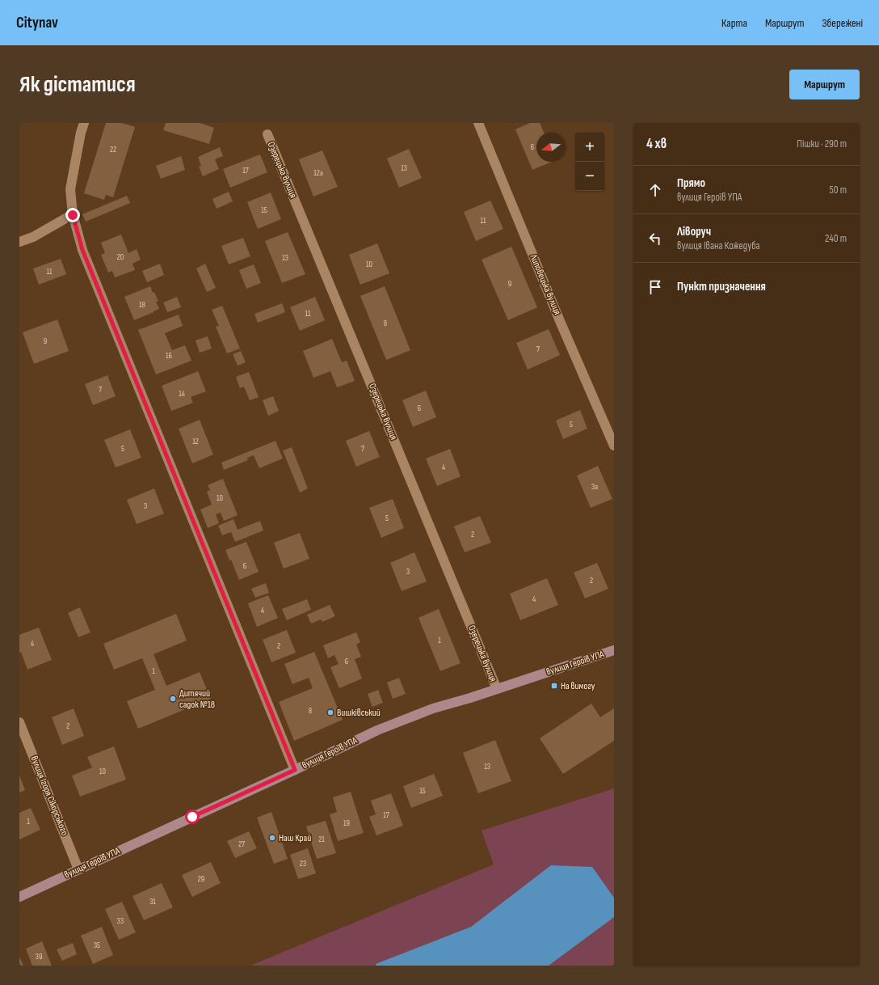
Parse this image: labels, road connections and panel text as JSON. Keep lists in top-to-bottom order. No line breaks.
{"streets":{"street":["Озерецька вулиця","Липовецька вулиця","вулиця Героїв УПА","вулиця Ігоря Сікорського"]},"crossings":[["Озерецька вулиця","вулиця Героїв УПА"],["вулиця Героїв УПА","вулиця Ігоря Сікорського"]],"places":{"transit":["На вимогу"],"other":["Дитячий садок №18","Вишківський","Наш Край"]},"house_numbers":["6","22","13","17","12а","15","11","20","13","10","11","9","18","11","8","9","7","16","7","14","6","5","12","5","7","4","3а","10","3","5","2","6","3","2","4","4","1","4","2","6","1","8","2","13","10","15","17","1","19","21","27","23","29","31","33","35","39"],"north":"left","page":{"header":"Citynav","nav":["Карта","Маршрут","Збережені"],"buttons":"Маршрут","title":"Як дістатися","heading":["4 хв","Пішки · 290 m"],"map_buttons":["+","−"],"list":[["Прямо","вулиця Героїв УПА","50 m"],["Ліворуч","вулиця Івана Кожедуба","240 m"],"Пункт призначення"]}}
